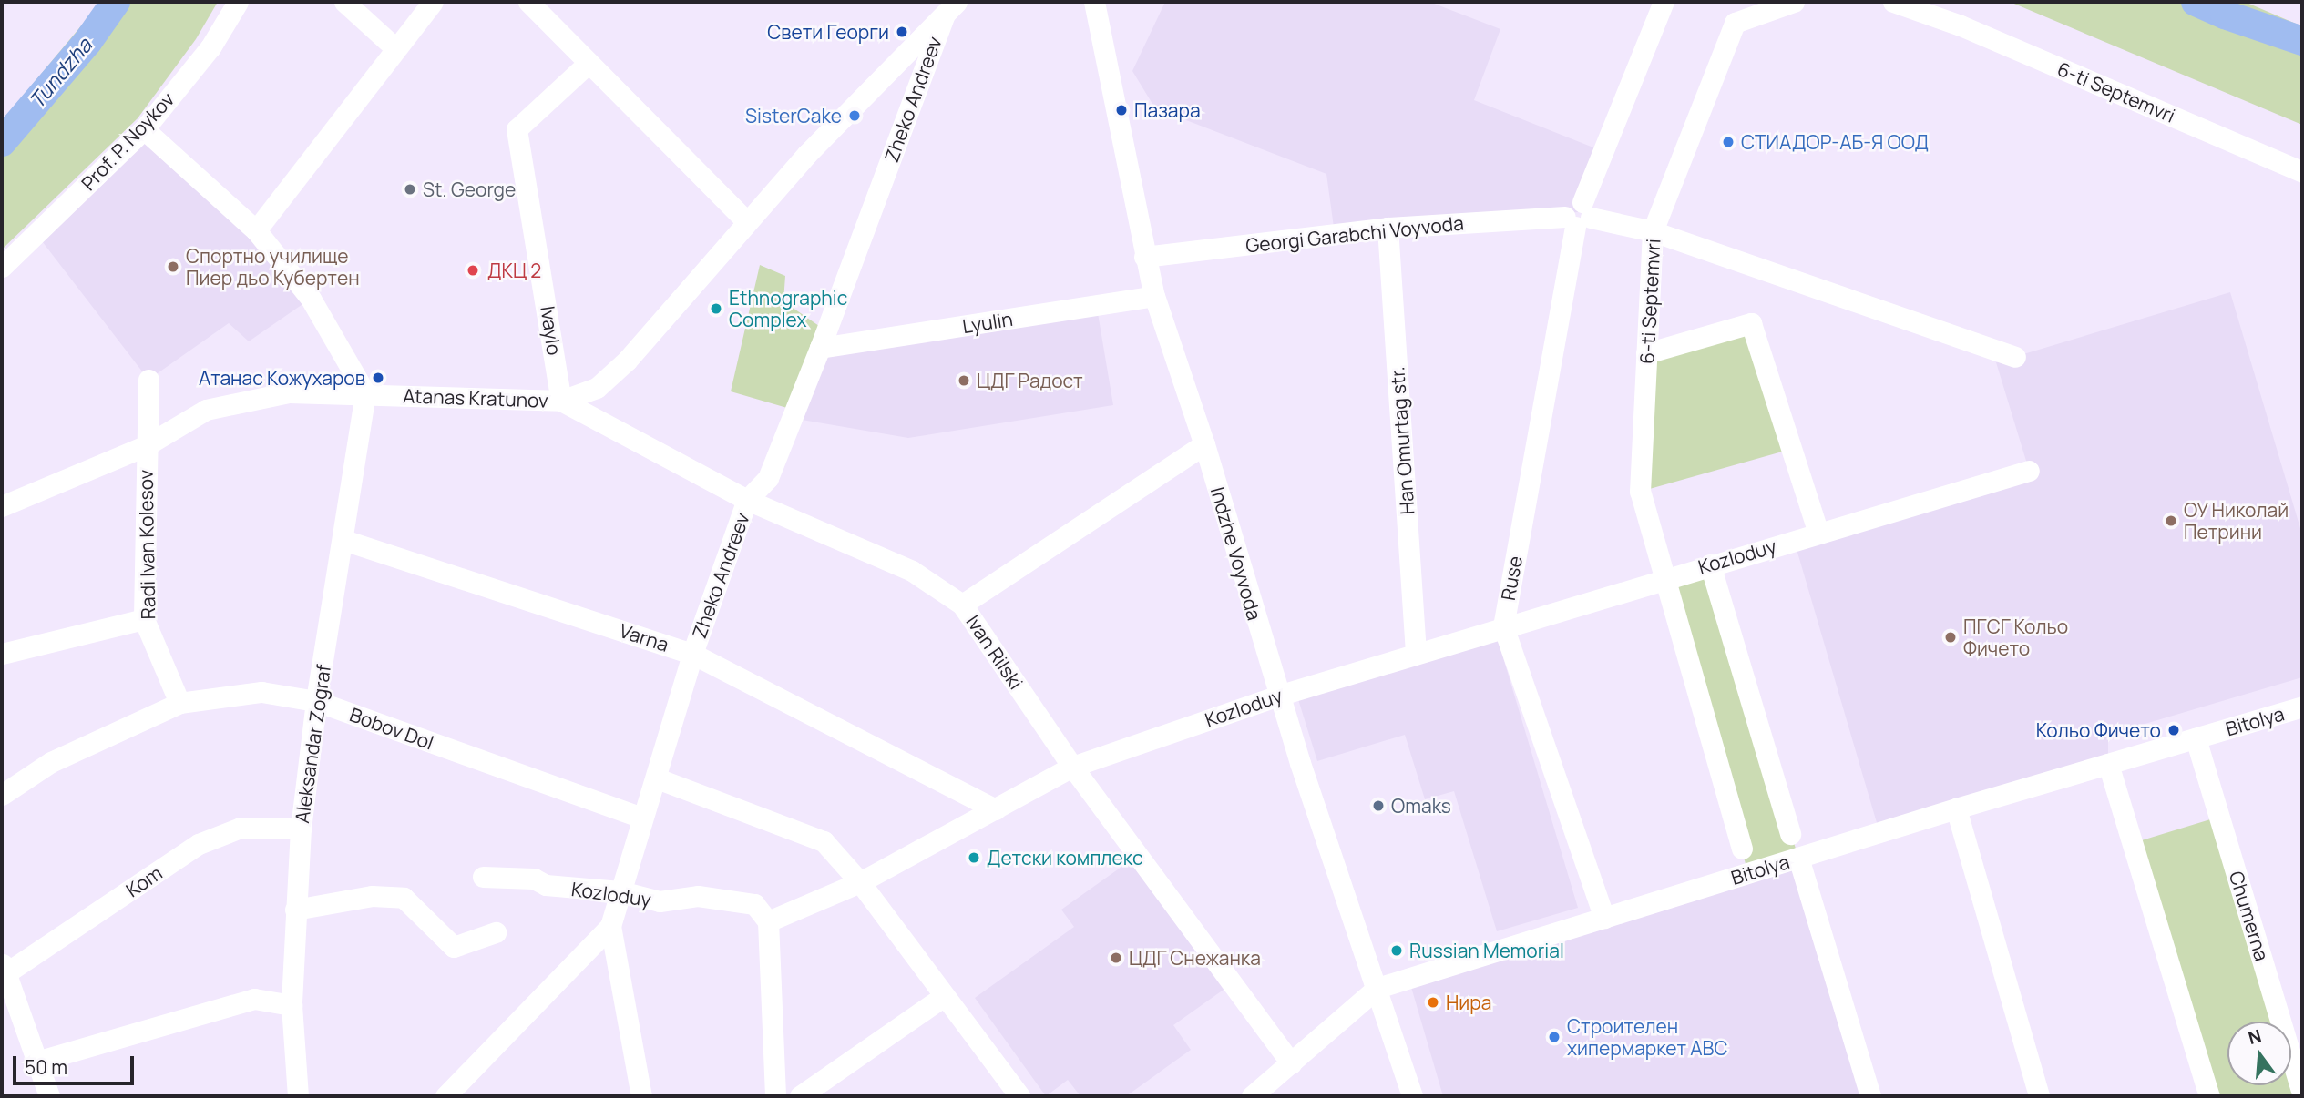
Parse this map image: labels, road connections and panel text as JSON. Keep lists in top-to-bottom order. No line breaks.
{"streets":{"street":["6-ti Septemvri","Zheko Andreev","Prof. P. Noykov","Georgi Garabchi Voyvoda","Lyulin","Ivaylo","Atanas Kratunov","Han Omurtag str.","Radi Ivan Kolesov","Indzhe Voyvoda","Kozloduy","Ruse","Varna","Ivan Rilski","Bitolya","Bobov Dol","Aleksandar Zograf","Kom","Chumerna"]},"crossings":[["6-ti Septemvri","Georgi Garabchi Voyvoda"],["6-ti Septemvri","Kozloduy"],["Zheko Andreev","Lyulin"],["Zheko Andreev","Atanas Kratunov"],["Zheko Andreev","Kozloduy"],["Zheko Andreev","Varna"],["Zheko Andreev","Ivan Rilski"],["Zheko Andreev","Bobov Dol"],["Georgi Garabchi Voyvoda","Han Omurtag str."],["Georgi Garabchi Voyvoda","Indzhe Voyvoda"],["Georgi Garabchi Voyvoda","Ruse"],["Lyulin","Indzhe Voyvoda"],["Ivaylo","Atanas Kratunov"],["Ivaylo","Ivan Rilski"],["Atanas Kratunov","Radi Ivan Kolesov"],["Atanas Kratunov","Ivan Rilski"],["Atanas Kratunov","Aleksandar Zograf"],["Han Omurtag str.","Kozloduy"],["Radi Ivan Kolesov","Bobov Dol"],["Indzhe Voyvoda","Kozloduy"],["Indzhe Voyvoda","Bitolya"],["Kozloduy","Ruse"],["Kozloduy","Varna"],["Kozloduy","Ivan Rilski"],["Ruse","Bitolya"],["Varna","Aleksandar Zograf"],["Ivan Rilski","Bitolya"],["Bitolya","Chumerna"],["Bobov Dol","Aleksandar Zograf"],["Aleksandar Zograf","Kom"]],"water":["Tundzha"],"places":["Свети Георги","Пазара","SisterCake","СТИАДОР-АБ-Я ООД","St. George","Спортно училище Пиер дьо Кубертен","ДКЦ 2","Ethnographic Complex","Атанас Кожухаров","ЦДГ Радост","ОУ Николай Петрини","ПГСГ Кольо Фичето","Кольо Фичето","Omaks","Детски комплекс","Russian Memorial","ЦДГ Снежанка","Нира","Строителен хипермаркет ABC"],"scale_bar":"50 m","north":"top"}
